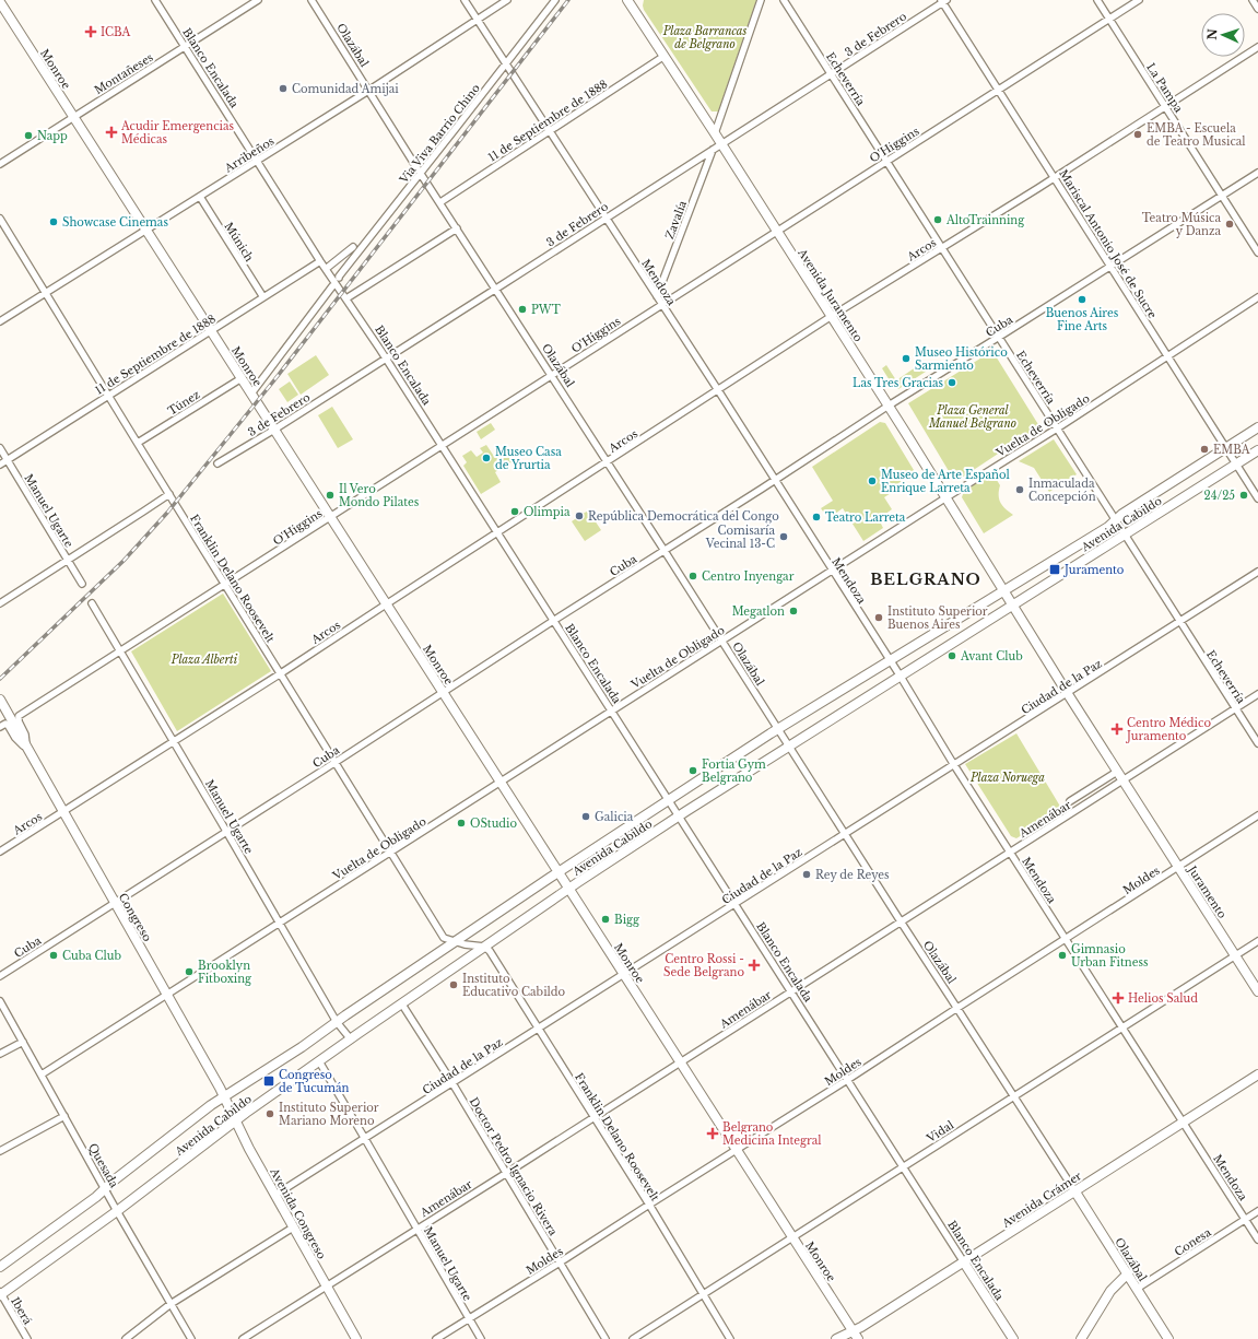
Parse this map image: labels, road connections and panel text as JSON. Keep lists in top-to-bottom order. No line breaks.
{"streets":{"main road":["Olazábal","Blanco Encalada","Monroe","Avenida Juramento","Avenida Cabildo","Juramento","Congreso","Avenida Crámer","Avenida Congreso"],"street":["3 de Febrero","Montañeses","Echeverría","La Pampa","11 de Septiembre de 1888","Via Viva Barrio Chino","O'Higgins","Arribeños","Zavalía","Múnich","Mariscal Antonio José de Sucre","Arcos","Mendoza","Cuba","Túnez","Vuelta de Obligado","Manuel Ugarte","Franklin Delano Roosevelt","Ciudad de la Paz","Amenábar","Moldes","Vidal","Quesada","Doctor Pedro Ignacio Rivera","Conesa","Iberá"]},"crossings":[["3 de Febrero","Olazábal"],["3 de Febrero","Blanco Encalada"],["3 de Febrero","Monroe"],["3 de Febrero","Echeverría"],["3 de Febrero","Zavalía"],["3 de Febrero","Mariscal Antonio José de Sucre"],["3 de Febrero","Mendoza"],["3 de Febrero","Avenida Juramento"],["Olazábal","11 de Septiembre de 1888"],["Olazábal","Via Viva Barrio Chino"],["Olazábal","O'Higgins"],["Olazábal","Arribeños"],["Olazábal","Arcos"],["Olazábal","Cuba"],["Olazábal","Vuelta de Obligado"],["Olazábal","Avenida Cabildo"],["Olazábal","Ciudad de la Paz"],["Olazábal","Amenábar"],["Olazábal","Moldes"],["Olazábal","Vidal"],["Olazábal","Avenida Crámer"],["Olazábal","Conesa"],["Blanco Encalada","Montañeses"],["Blanco Encalada","11 de Septiembre de 1888"],["Blanco Encalada","O'Higgins"],["Blanco Encalada","Arribeños"],["Blanco Encalada","Arcos"],["Blanco Encalada","Cuba"],["Blanco Encalada","Vuelta de Obligado"],["Blanco Encalada","Avenida Cabildo"],["Blanco Encalada","Ciudad de la Paz"],["Blanco Encalada","Amenábar"],["Blanco Encalada","Moldes"],["Blanco Encalada","Vidal"],["Blanco Encalada","Avenida Crámer"],["Monroe","Montañeses"],["Monroe","11 de Septiembre de 1888"],["Monroe","O'Higgins"],["Monroe","Arribeños"],["Monroe","Arcos"],["Monroe","Cuba"],["Monroe","Túnez"],["Monroe","Vuelta de Obligado"],["Monroe","Avenida Cabildo"],["Monroe","Ciudad de la Paz"],["Monroe","Amenábar"],["Monroe","Moldes"],["Monroe","Vidal"],["Monroe","Avenida Crámer"],["Echeverría","O'Higgins"],["Echeverría","Arcos"],["Echeverría","Cuba"],["Echeverría","Vuelta de Obligado"],["Echeverría","Avenida Cabildo"],["Echeverría","Ciudad de la Paz"],["Echeverría","Amenábar"],["La Pampa","O'Higgins"],["La Pampa","Arcos"],["La Pampa","Cuba"],["11 de Septiembre de 1888","Múnich"],["11 de Septiembre de 1888","Mendoza"],["11 de Septiembre de 1888","Avenida Juramento"],["11 de Septiembre de 1888","Manuel Ugarte"],["11 de Septiembre de 1888","Franklin Delano Roosevelt"],["Via Viva Barrio Chino","Mendoza"],["O'Higgins","Mariscal Antonio José de Sucre"],["O'Higgins","Mendoza"],["O'Higgins","Avenida Juramento"],["O'Higgins","Manuel Ugarte"],["O'Higgins","Franklin Delano Roosevelt"],["O'Higgins","Congreso"],["Arribeños","Múnich"],["Arribeños","Mendoza"],["Arribeños","Franklin Delano Roosevelt"],["Zavalía","Mendoza"],["Mariscal Antonio José de Sucre","Arcos"],["Mariscal Antonio José de Sucre","Cuba"],["Mariscal Antonio José de Sucre","Vuelta de Obligado"],["Mariscal Antonio José de Sucre","Avenida Cabildo"],["Arcos","Mendoza"],["Arcos","Avenida Juramento"],["Arcos","Manuel Ugarte"],["Arcos","Franklin Delano Roosevelt"],["Arcos","Congreso"],["Mendoza","Cuba"],["Mendoza","Vuelta de Obligado"],["Mendoza","Avenida Cabildo"],["Mendoza","Ciudad de la Paz"],["Mendoza","Amenábar"],["Mendoza","Moldes"],["Mendoza","Vidal"],["Mendoza","Avenida Crámer"],["Mendoza","Conesa"],["Avenida Juramento","Cuba"],["Avenida Juramento","Vuelta de Obligado"],["Avenida Juramento","Avenida Cabildo"],["Avenida Juramento","Juramento"],["Cuba","Manuel Ugarte"],["Cuba","Franklin Delano Roosevelt"],["Cuba","Congreso"],["Túnez","Franklin Delano Roosevelt"],["Vuelta de Obligado","Manuel Ugarte"],["Vuelta de Obligado","Franklin Delano Roosevelt"],["Vuelta de Obligado","Congreso"],["Vuelta de Obligado","Quesada"],["Manuel Ugarte","Avenida Cabildo"],["Manuel Ugarte","Ciudad de la Paz"],["Manuel Ugarte","Amenábar"],["Manuel Ugarte","Moldes"],["Avenida Cabildo","Franklin Delano Roosevelt"],["Avenida Cabildo","Juramento"],["Avenida Cabildo","Congreso"],["Avenida Cabildo","Quesada"],["Avenida Cabildo","Doctor Pedro Ignacio Rivera"],["Avenida Cabildo","Avenida Congreso"],["Avenida Cabildo","Iberá"],["Franklin Delano Roosevelt","Ciudad de la Paz"],["Franklin Delano Roosevelt","Amenábar"],["Franklin Delano Roosevelt","Moldes"],["Franklin Delano Roosevelt","Vidal"],["Ciudad de la Paz","Juramento"],["Ciudad de la Paz","Doctor Pedro Ignacio Rivera"],["Ciudad de la Paz","Avenida Congreso"],["Amenábar","Juramento"],["Amenábar","Doctor Pedro Ignacio Rivera"],["Amenábar","Avenida Congreso"],["Moldes","Juramento"],["Moldes","Doctor Pedro Ignacio Rivera"],["Juramento","Vidal"],["Congreso","Avenida Congreso"]],"districts":["BELGRANO"],"parks":["Plaza Barrancas de Belgrano","Plaza General Manuel Belgrano","Plaza Alberti","Plaza Noruega"],"places":{"health":["ICBA","Acudir Emergencias Médicas","Centro Médico Juramento","Centro Rossi - Sede Belgrano","Helios Salud","Belgrano Medicina Integral"],"other":["Comunidad Amijai","EMBA - Escuela de Teatro Musical","Napp","AltoTrainning","Showcase Cinemas","Teatro Música y Danza","Buenos Aires Fine Arts","PWT","Museo Histórico Sarmiento","Las Tres Gracias","EMBA","Museo Casa de Yrurtia","Museo de Arte Español Enrique Larreta","Inmaculada Concepción","Il Vero Mondo Pilates","24/25","Olimpia","República Democrática del Congo","Teatro Larreta","Comisaría Vecinal 13-C","Centro Inyengar","Megatlon","Instituto Superior Buenos Aires","Avant Club","Fortia Gym Belgrano","Galicia","OStudio","Rey de Reyes","Bigg","Cuba Club","Gimnasio Urban Fitness","Brooklyn Fitboxing","Instituto Educativo Cabildo","Instituto Superior Mariano Moreno"],"transit":["Juramento","Congreso de Tucumán"]},"north":"left"}
